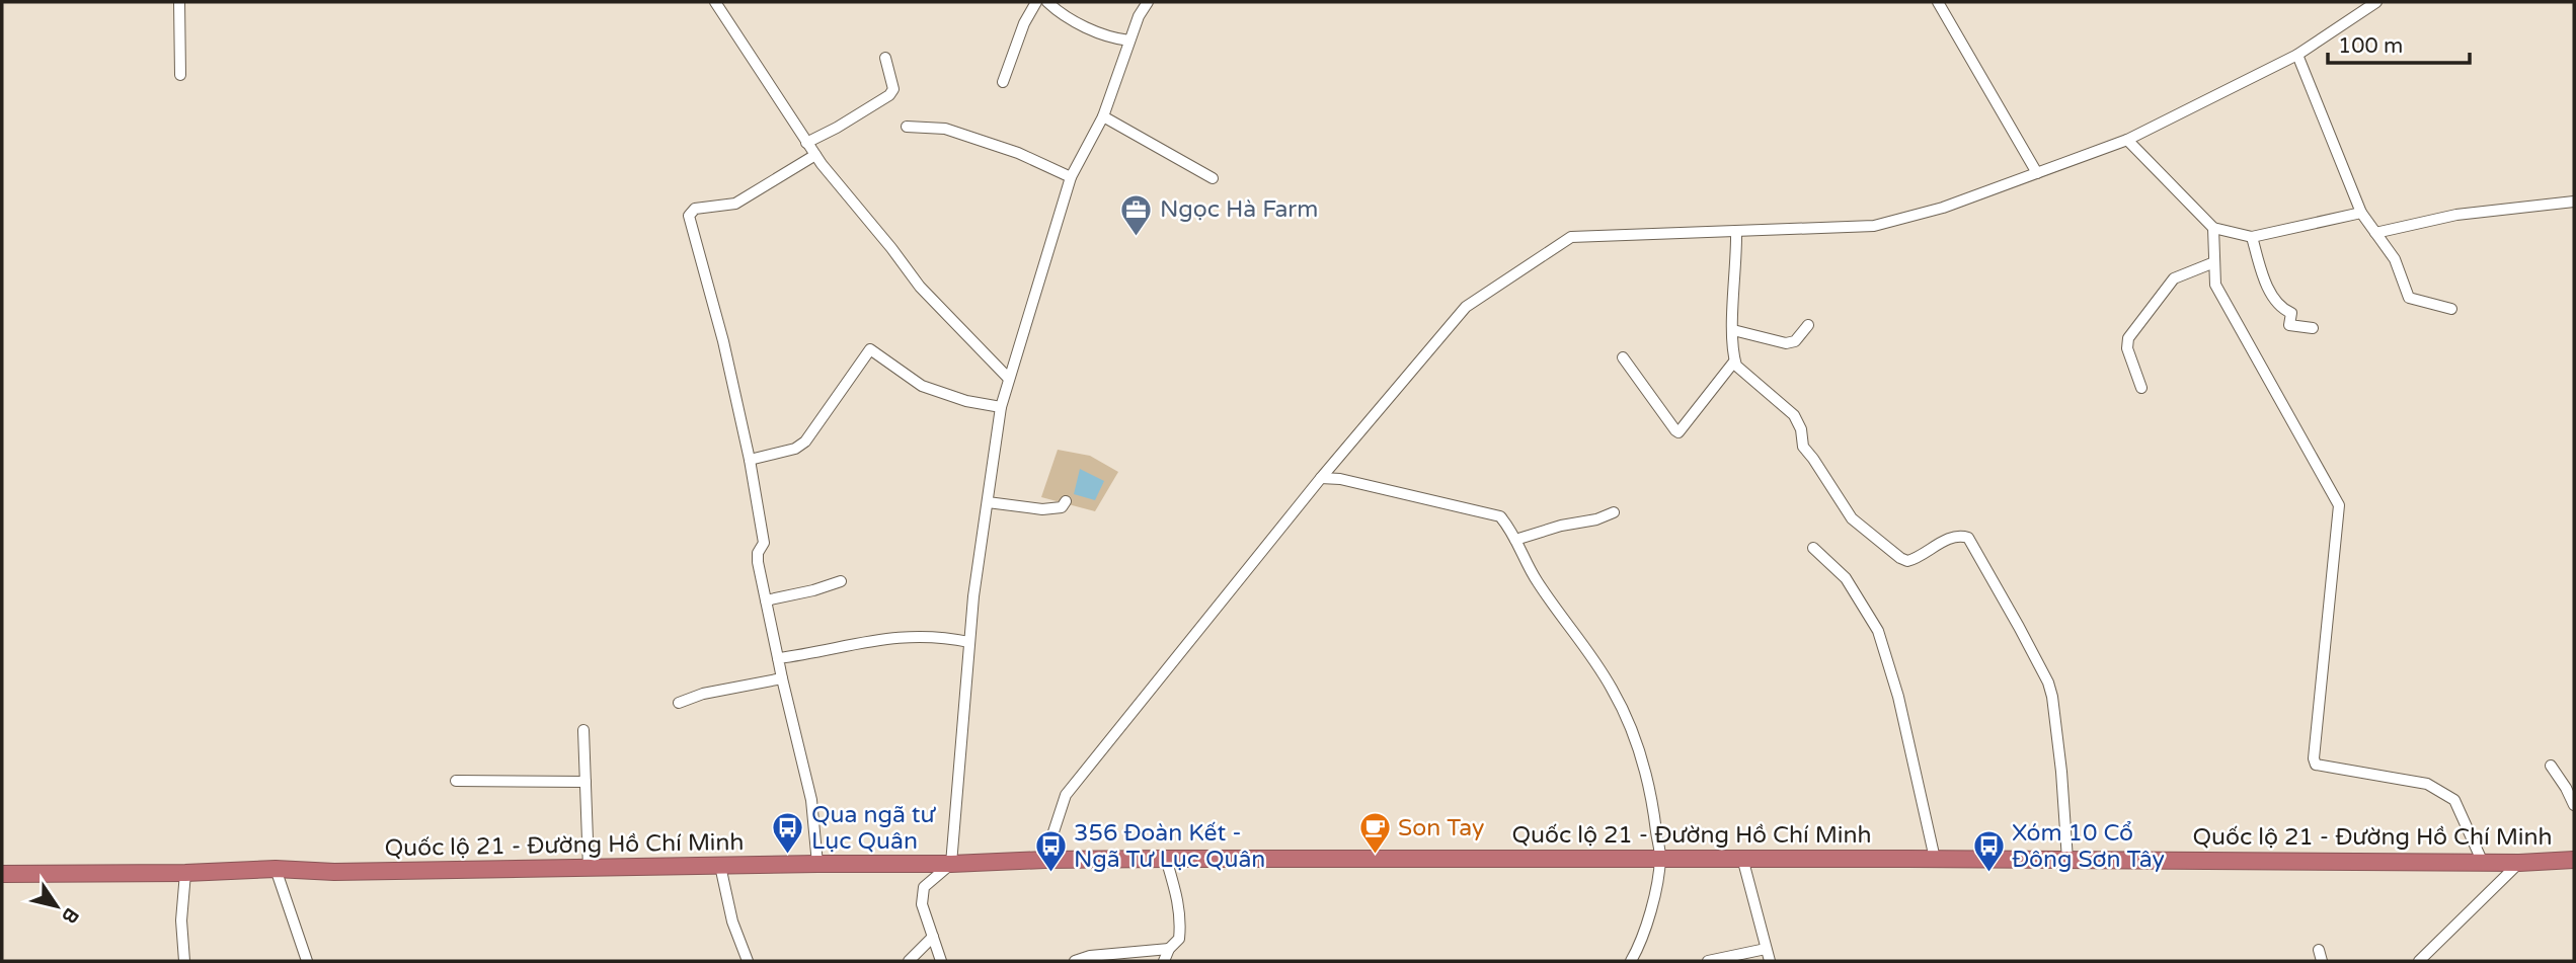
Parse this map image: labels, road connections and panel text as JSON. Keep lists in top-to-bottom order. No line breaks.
{"streets":{"highway":["Quốc lộ 21 - Đường Hồ Chí Minh"]},"places":{"office":["Ngọc Hà Farm"],"bus stop":["Qua ngã tư Lục Quân","356 Đoàn Kết - Ngã Tư Lục Quân","Xóm 10 Cổ Đông Sơn Tây"],"cafe":["Son Tay"]},"scale_bar":"100 m","north":"bottom right"}
